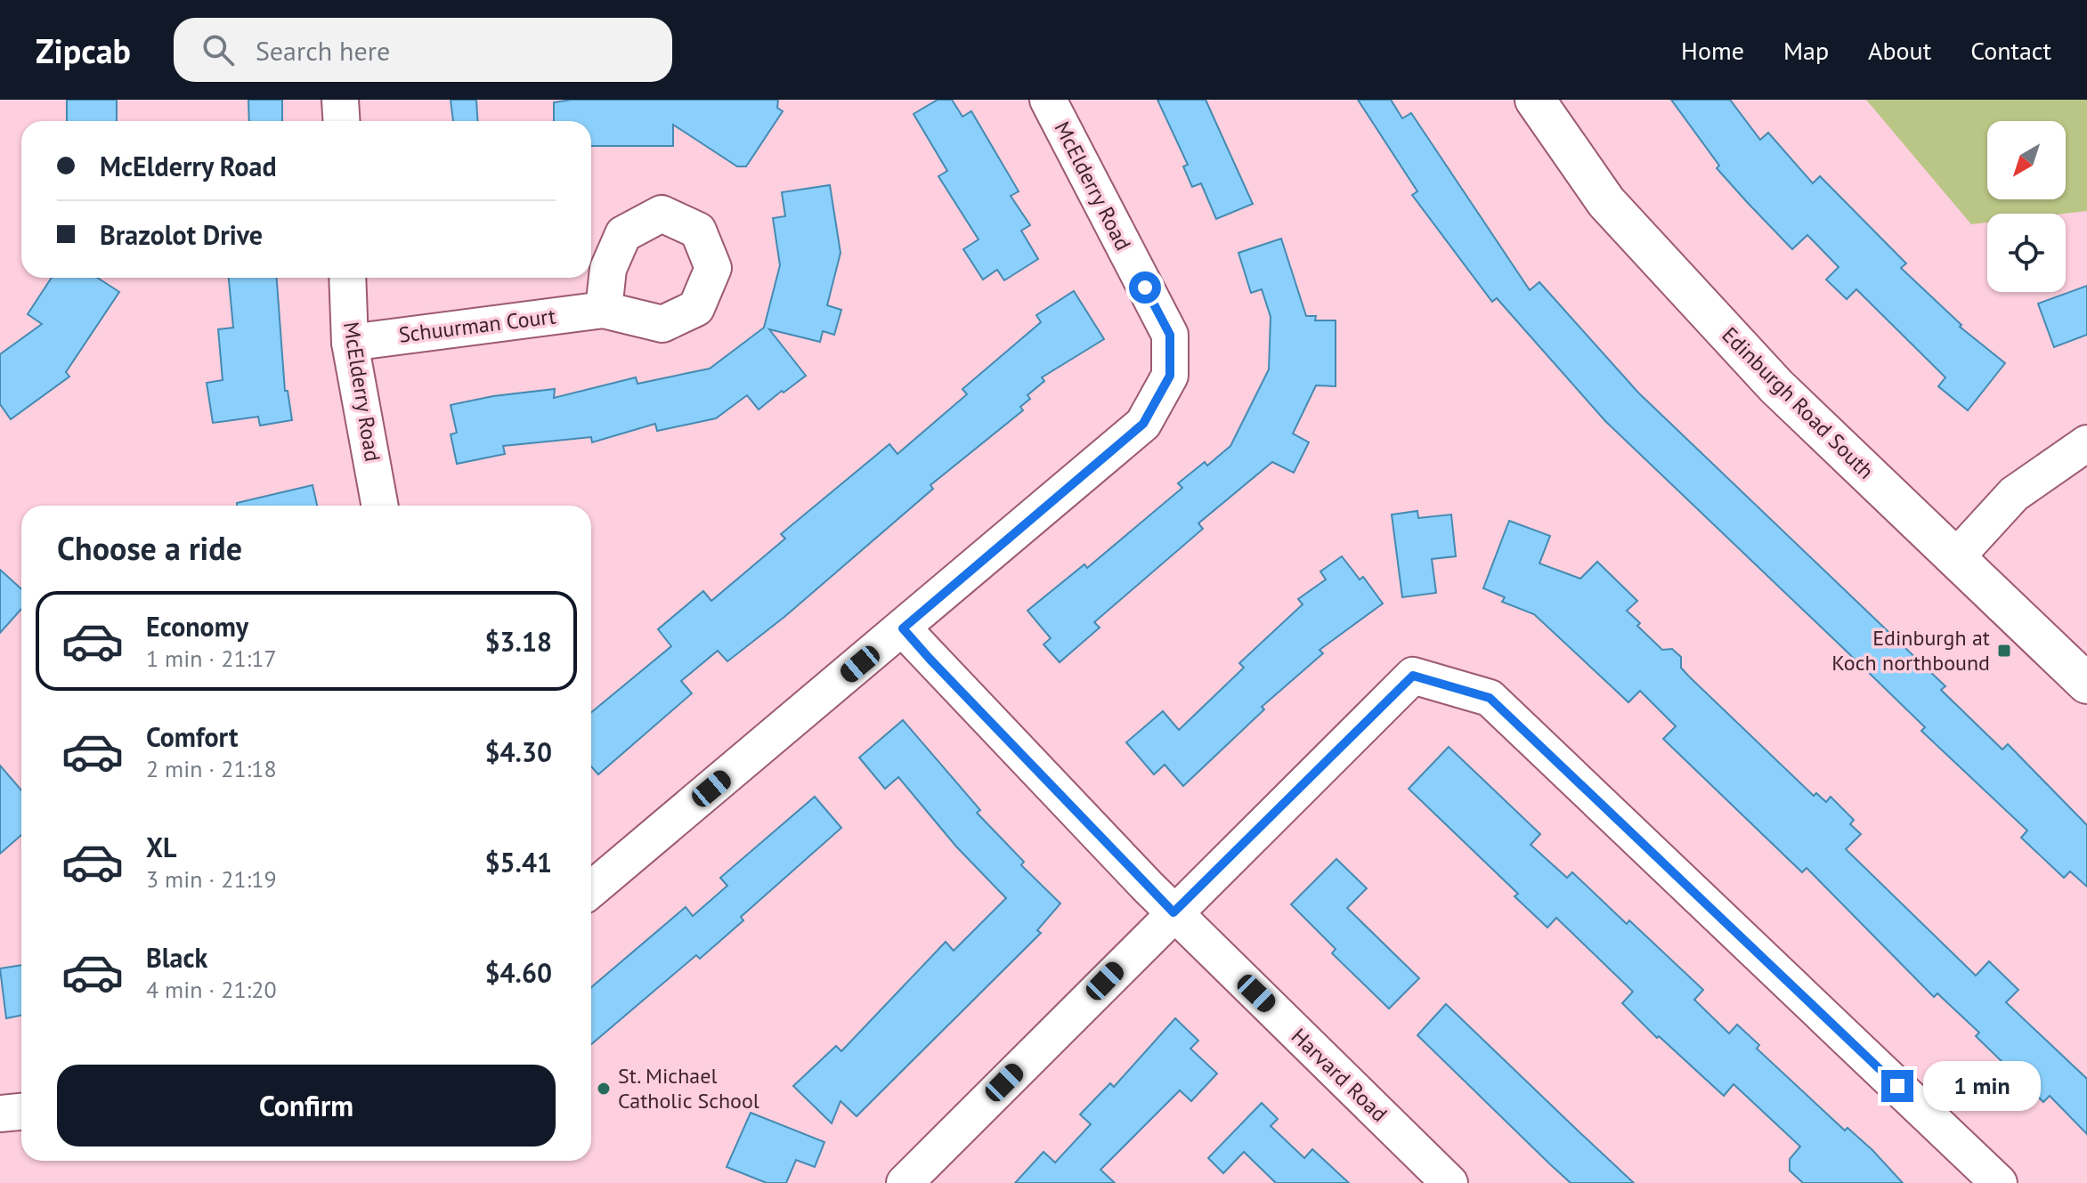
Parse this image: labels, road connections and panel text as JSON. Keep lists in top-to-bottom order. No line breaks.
{"streets":{"main road":["Edinburgh Road South"],"street":["McElderry Road","Schuurman Court","Harvard Road"]},"crossings":[["McElderry Road","Schuurman Court"],["McElderry Road","Harvard Road"]],"places":{"transit":["Edinburgh at Koch northbound"],"other":["St. Michael Catholic School"]},"north":"bottom left","page":{"header":"Zipcab","search":"Search here","nav":["Home","Map","About","Contact"],"banner":["McElderry Road","Brazolot Drive"],"heading":"Choose a ride","list":[{"name":"Economy","note":"1 min · 21:17","value":"$3.18"},{"name":"Comfort","note":"2 min · 21:18","value":"$4.30"},{"name":"XL","note":"3 min · 21:19","value":"$5.41"},{"name":"Black","note":"4 min · 21:20","value":"$4.60"}],"buttons":"Confirm","bubble":"1 min"}}
